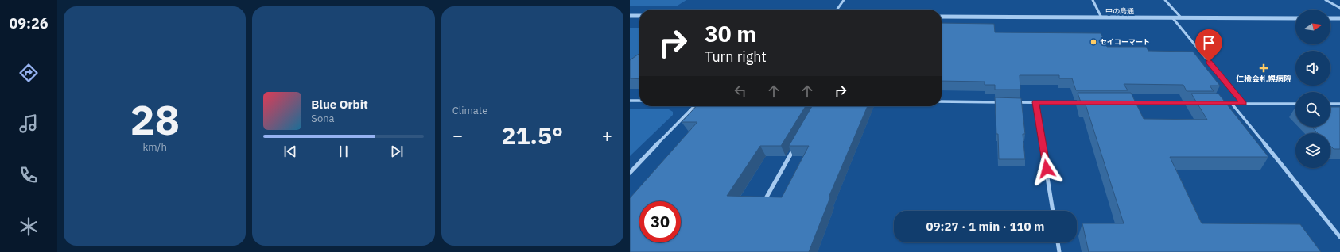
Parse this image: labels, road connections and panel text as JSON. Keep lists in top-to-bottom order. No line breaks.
{"streets":{"street":["中の島通"]},"places":{"other":["セイコーマート"],"health":["仁楡会札幌病院"]},"north":"right","page":{"tabs":"09:26","tile":[["28","km/h"],"Climate"],"turn":["30 m","Turn right"],"song":["Blue Orbit","Sona"],"heat":["−","21.5°","+"],"limit":"30","trip":"09:27 · 1 min · 110 m"}}
